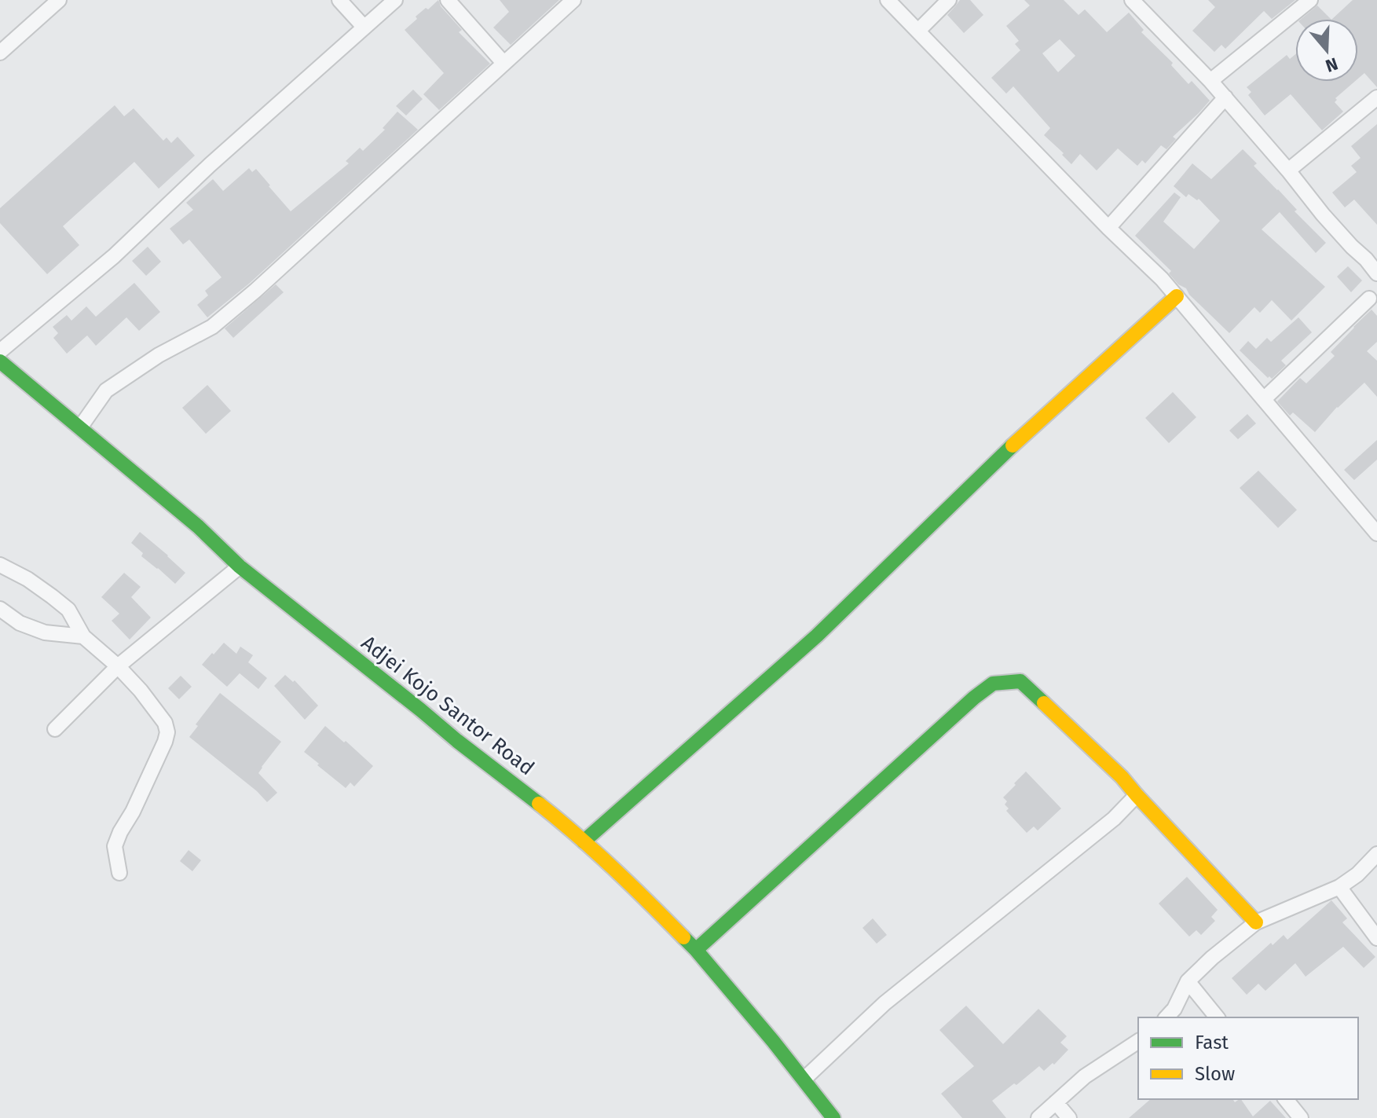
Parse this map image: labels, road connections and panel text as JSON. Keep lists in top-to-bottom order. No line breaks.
{"streets":{"street":["Adjei Kojo Santor Road"]},"legend":["Fast","Slow"],"north":"bottom"}
